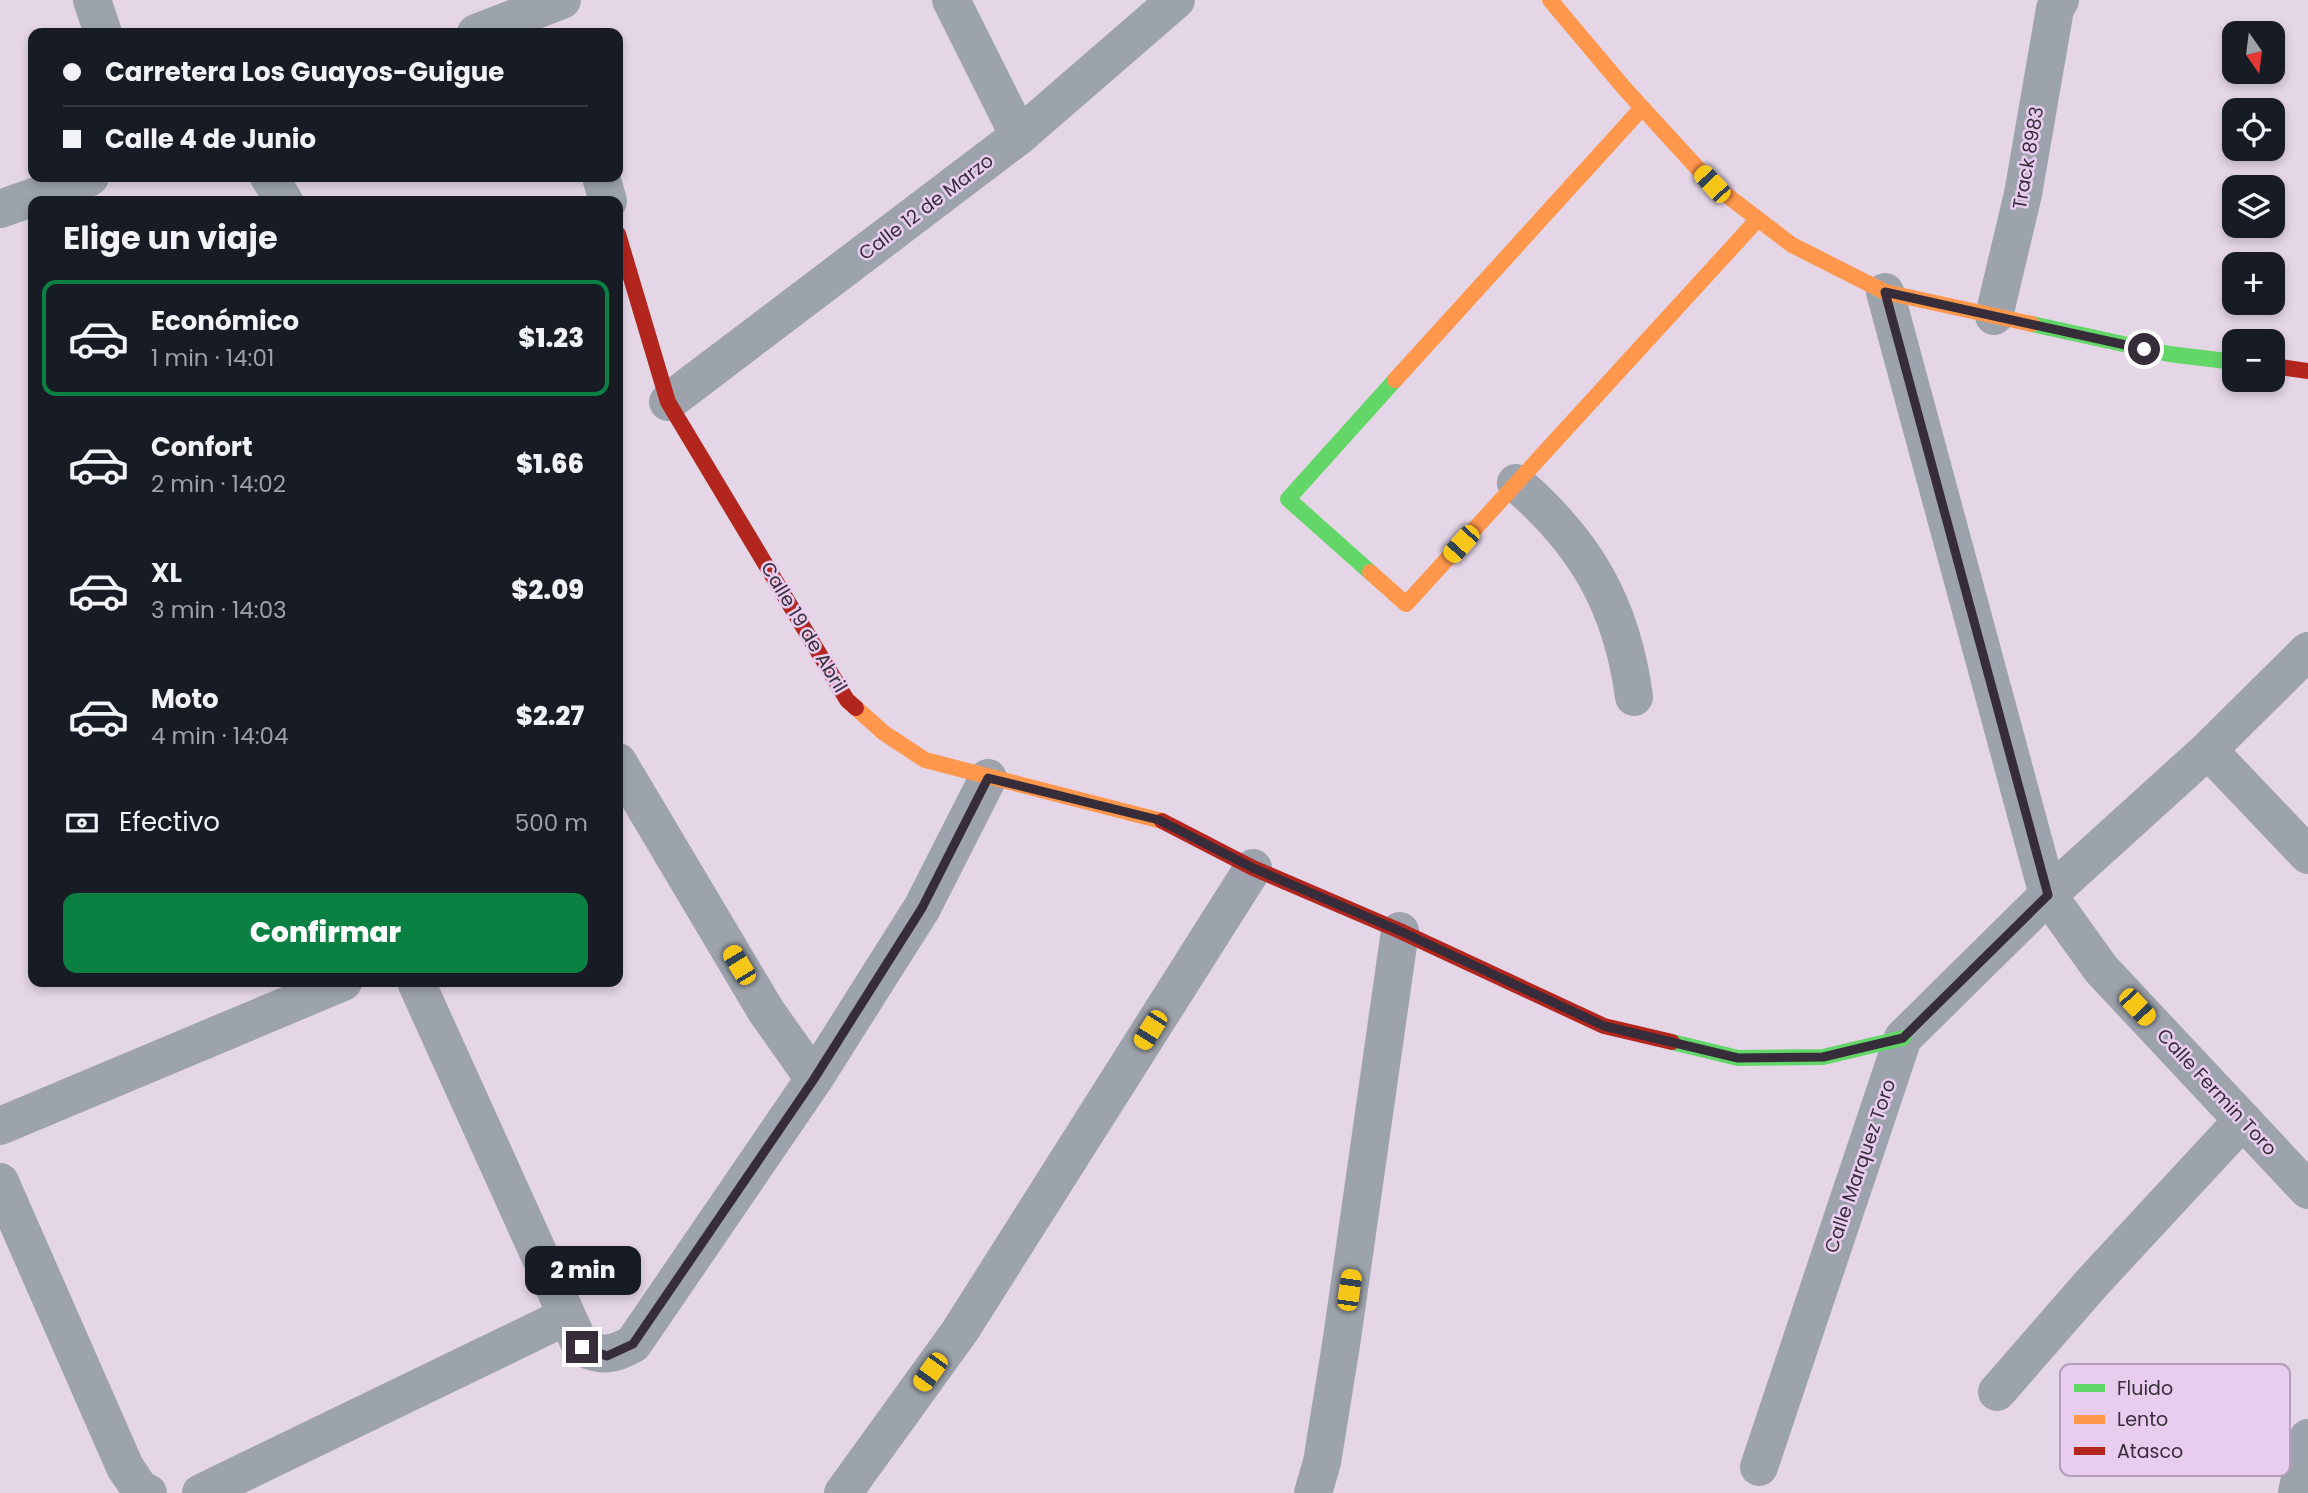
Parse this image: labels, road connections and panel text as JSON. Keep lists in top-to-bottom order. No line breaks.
{"streets":{"street":["Track 8983","Calle 12 de Marzo","Calle 19 de Abril","Calle Fermin Toro","Calle Marquez Toro"]},"crossings":[["Calle 12 de Marzo","Calle 19 de Abril"],["Calle 19 de Abril","Calle Marquez Toro"],["Calle Fermin Toro","Calle Marquez Toro"]],"legend":["Fluido","Lento","Atasco"],"north":"bottom","page":{"map_buttons":["+","−"],"banner":["Carretera Los Guayos-Guigue","Calle 4 de Junio"],"heading":"Elige un viaje","list":[{"name":"Económico","note":"1 min · 14:01","value":"$1.23"},{"name":"Confort","note":"2 min · 14:02","value":"$1.66"},{"name":"XL","note":"3 min · 14:03","value":"$2.09"},{"name":"Moto","note":"4 min · 14:04","value":"$2.27"}],"pay":["Efectivo","500 m"],"buttons":"Confirmar","bubble":"2 min"}}
